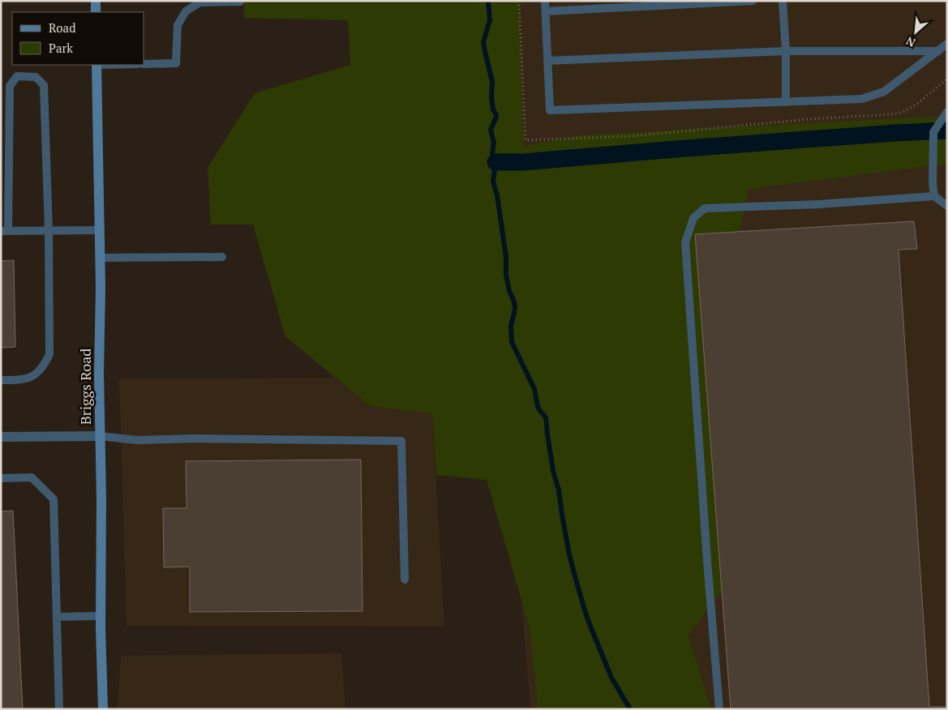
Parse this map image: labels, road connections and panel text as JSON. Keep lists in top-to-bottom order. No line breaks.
{"streets":{"street":["Briggs Road"]},"legend":["Road","Park"],"north":"bottom left"}
